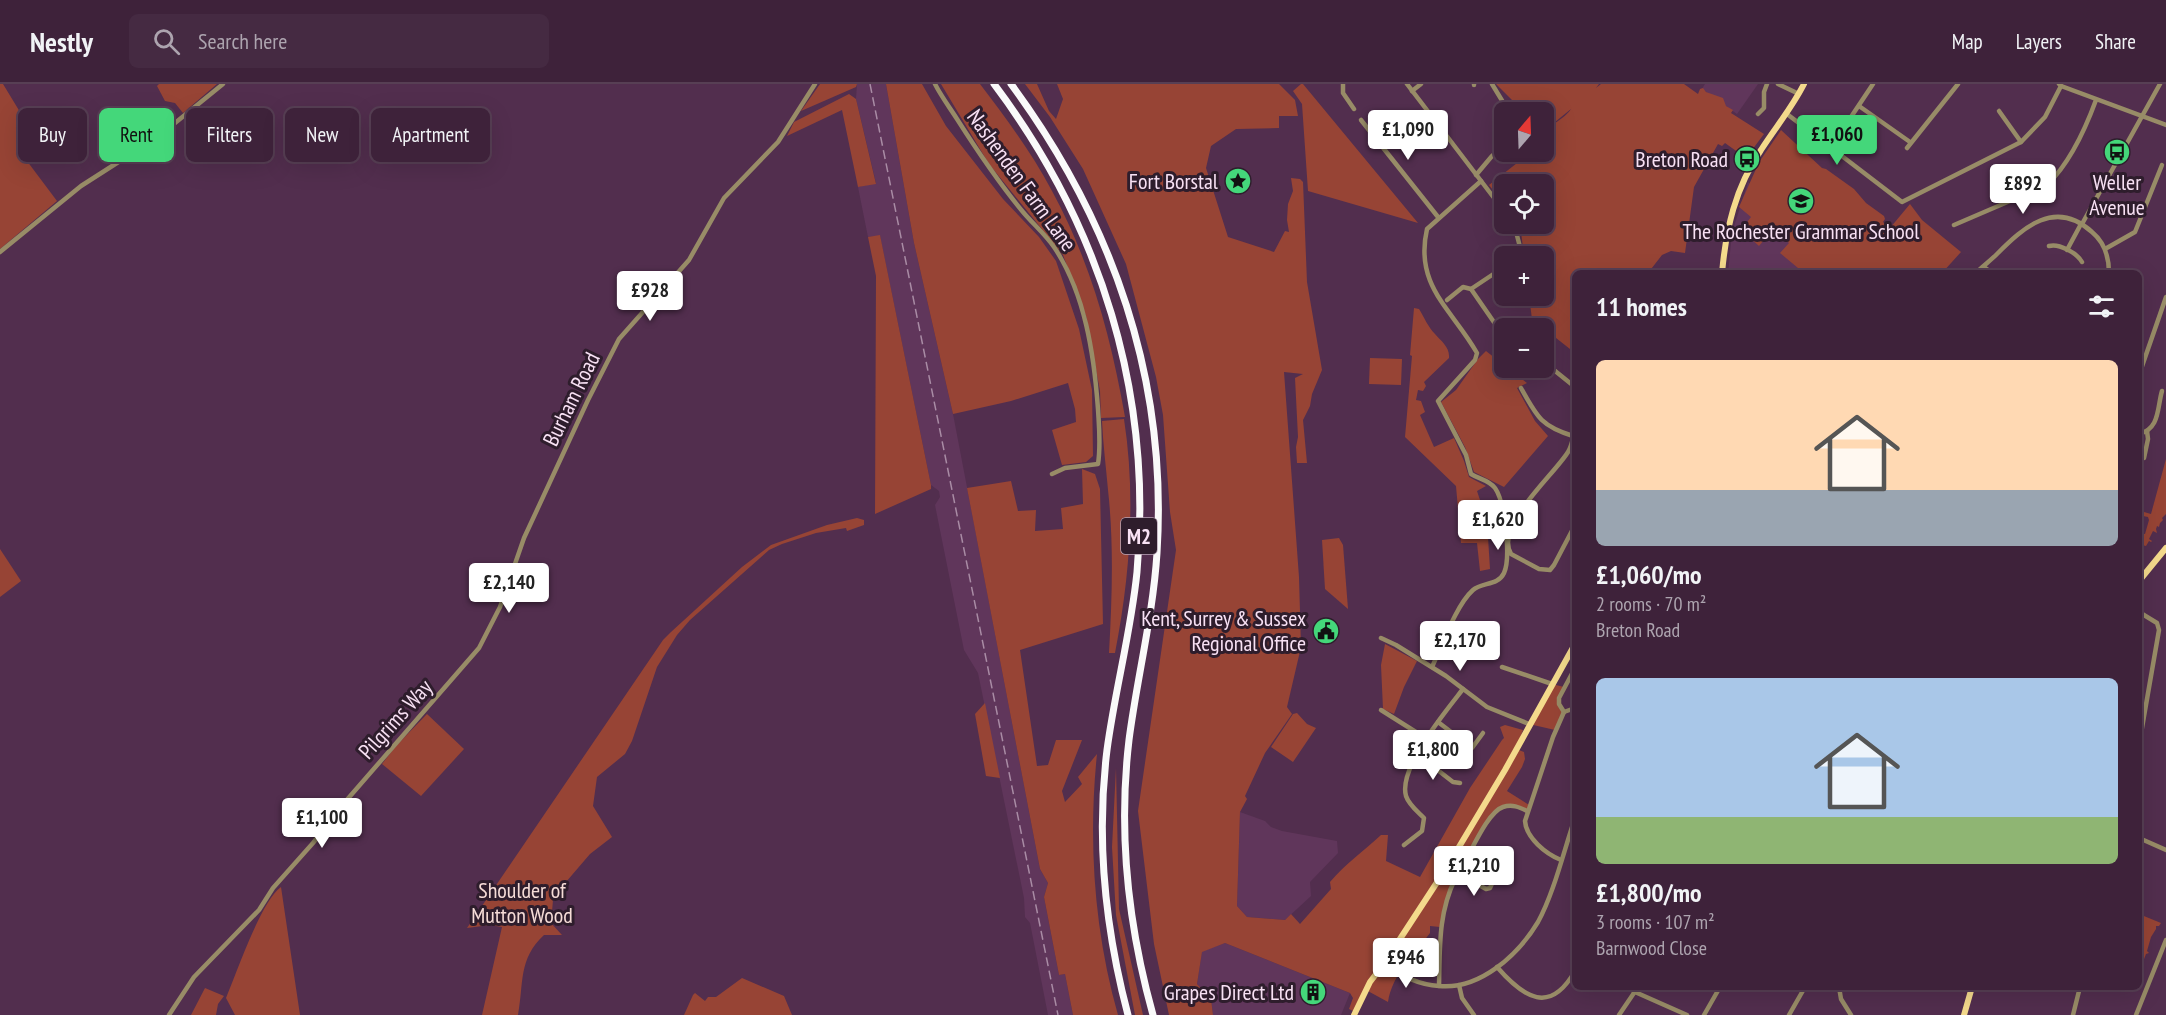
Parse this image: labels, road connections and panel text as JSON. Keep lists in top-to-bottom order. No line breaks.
{"streets":{"highway":["M2"],"street":["Nashenden Farm Lane","Burham Road","Pilgrims Way"]},"crossings":[["Burham Road","Pilgrims Way"]],"parks":["Shoulder of Mutton Wood"],"places":{"bus stop":["Weller Avenue","Breton Road"],"place":["Fort Borstal"],"school or university":["The Rochester Grammar School"],"public building":["Kent, Surrey & Sussex Regional Office"],"building":["Grapes Direct Ltd"]},"north":"top","page":{"header":"Nestly","search":"Search here","nav":["Map","Layers","Share"],"map_buttons":["+","−"],"chip":["Buy","Rent","Filters","New","Apartment"],"price":["£1,090","£1,060","£892","£928","£1,620","£2,140","£2,170","£1,800","£1,100","£1,210","£946"],"heading":"11 homes","list":[{"name":"£1,060/mo","note":"2 rooms · 70 m² · Breton Road"},{"name":"£1,800/mo","note":"3 rooms · 107 m² · Barnwood Close"}]}}
